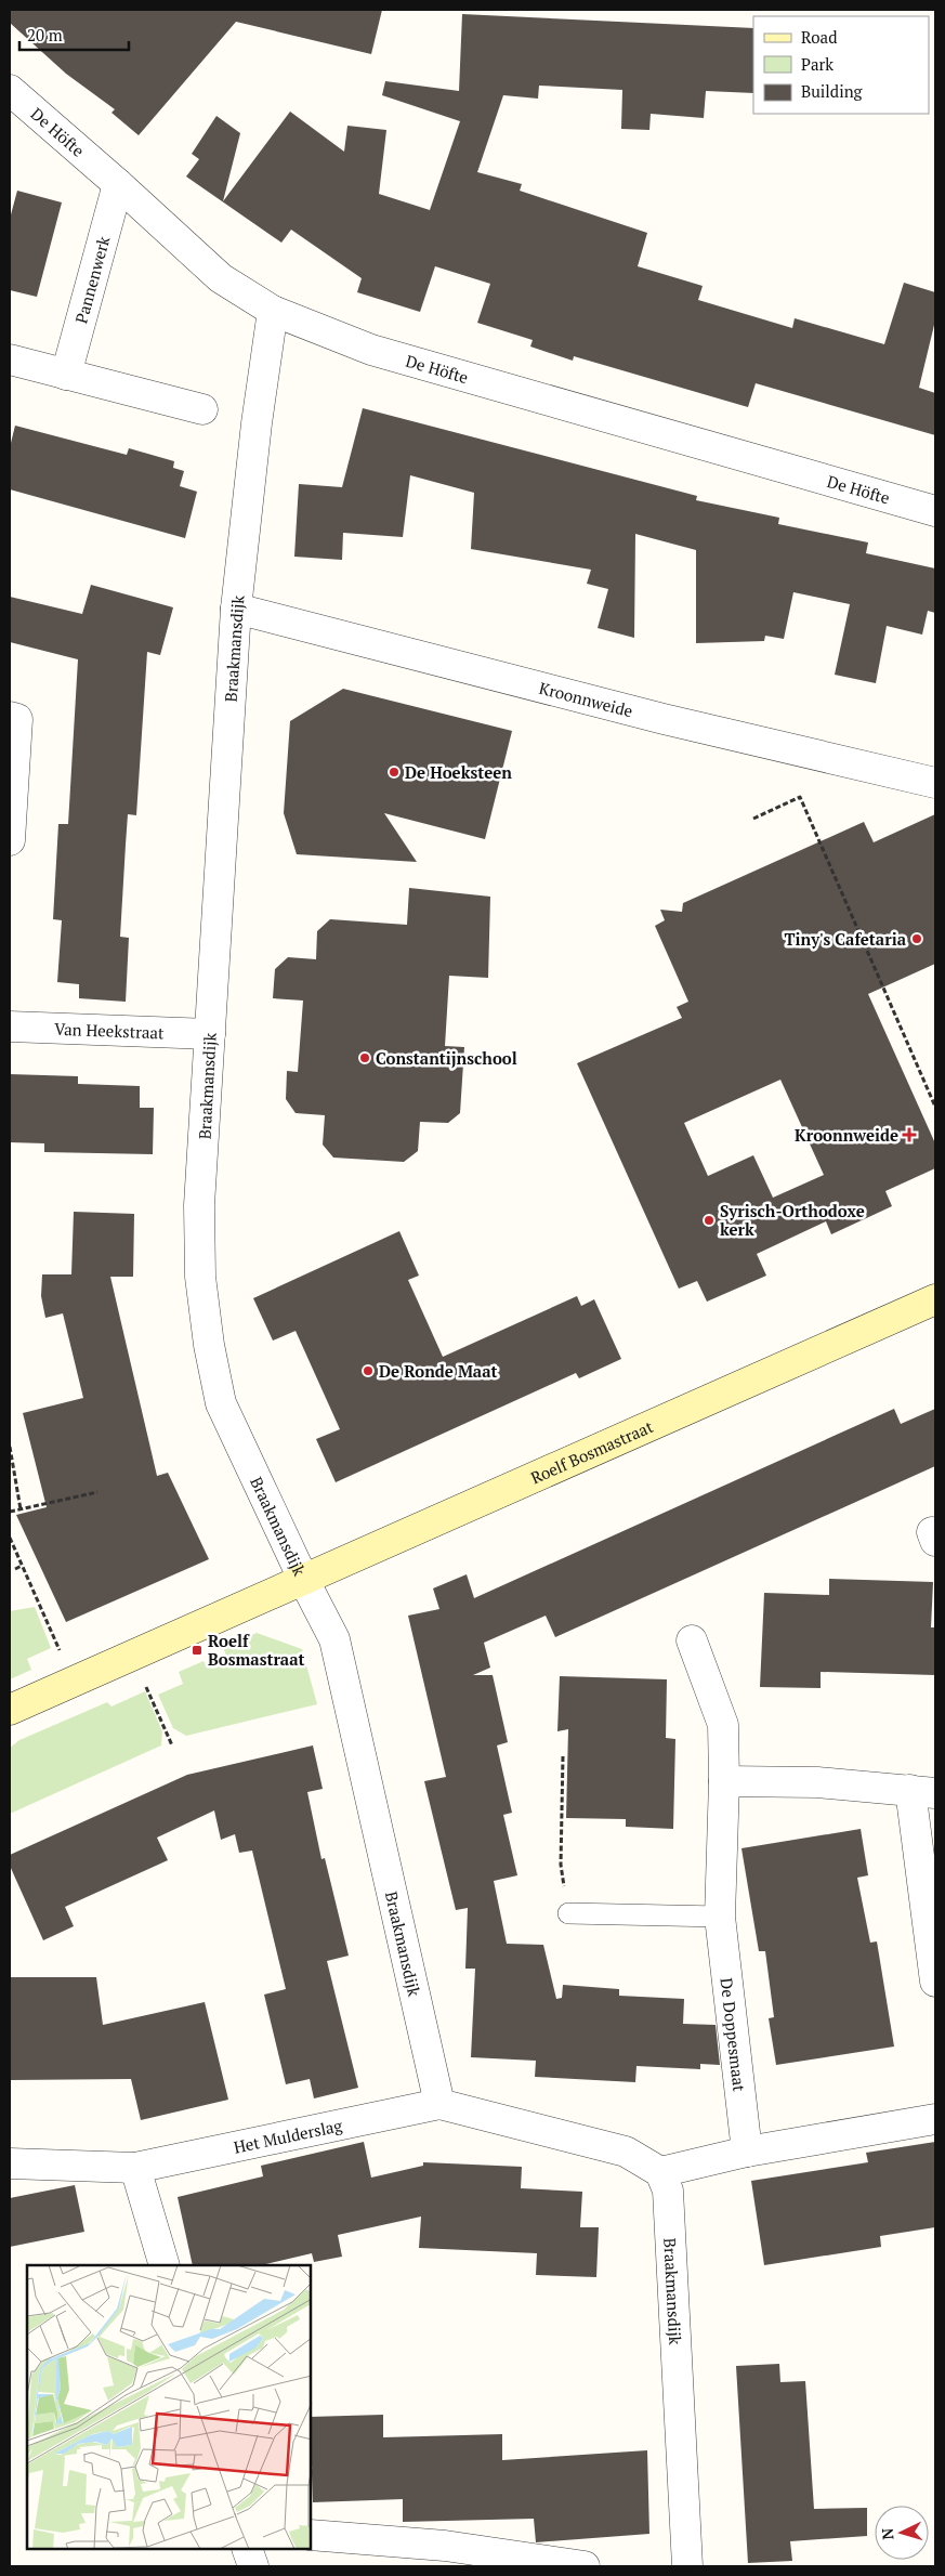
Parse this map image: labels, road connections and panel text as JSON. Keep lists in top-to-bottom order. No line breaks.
{"streets":{"main road":["Roelf Bosmastraat"],"street":["De Höfte","Pannenwerk","Braakmansdijk","Kroonnweide","Van Heekstraat","De Doppesmaat","Het Mulderslag"]},"crossings":[["De Höfte","Pannenwerk"],["De Höfte","Braakmansdijk"],["Braakmansdijk","Kroonnweide"],["Braakmansdijk","Van Heekstraat"],["Braakmansdijk","Roelf Bosmastraat"],["Braakmansdijk","Het Mulderslag"]],"places":{"other":["De Hoeksteen","Tiny's Cafetaria","Constantijnschool","Syrisch-Orthodoxe kerk","De Ronde Maat"],"health":["Kroonnweide"],"transit":["Roelf Bosmastraat"]},"legend":["Road","Park","Building"],"scale_bar":"20 m","north":"left"}
